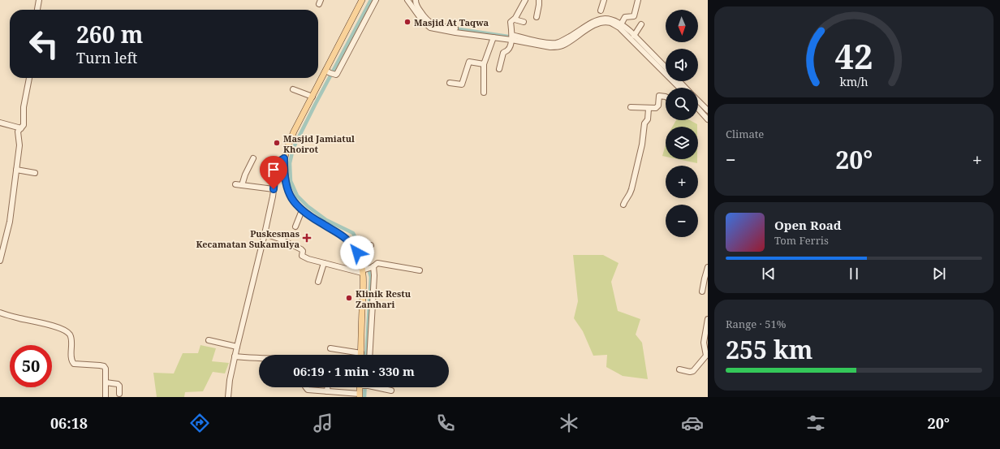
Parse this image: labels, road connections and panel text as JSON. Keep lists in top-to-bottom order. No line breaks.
{"places":{"other":["Masjid At Taqwa","Masjid Jamiatul Khoirot","Klinik Restu Zamhari"],"health":["Puskesmas Kecamatan Sukamulya"]},"north":"bottom","page":{"map_buttons":["+","−"],"turn":["260 m","Turn left"],"tile":["Climate",["Range · 51%","255 km"]],"heat":["−","20°","+"],"song":["Open Road","Tom Ferris"],"limit":"50","trip":"06:19 · 1 min · 330 m","tabs":["06:18","20°"],"gauge":["42","km/h"]}}
